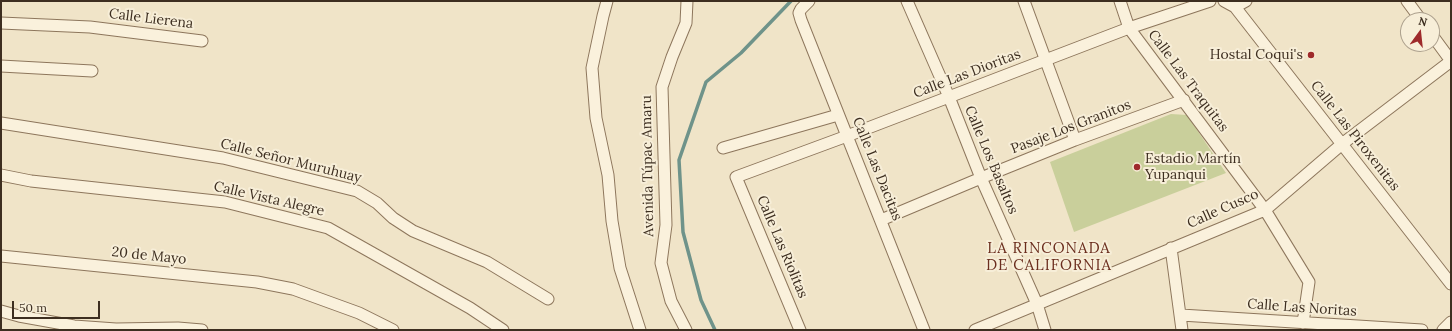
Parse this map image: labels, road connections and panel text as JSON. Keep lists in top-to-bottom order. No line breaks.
{"streets":{"street":["Calle Lierena","Calle Las Dioritas","Calle Las Traquitas","Pasaje Los Granitos","Calle Las Piroxenitas","Calle Los Basaltos","Calle Señor Muruhuay","Avenida Túpac Amaru","Calle Las Dacitas","Calle Vista Alegre","Calle Cusco","Calle Las Riolitas","20 de Mayo","Calle Las Noritas"]},"crossings":[["Calle Las Dioritas","Calle Las Traquitas"],["Calle Las Dioritas","Calle Los Basaltos"],["Calle Las Dioritas","Calle Las Dacitas"],["Calle Las Dioritas","Calle Las Riolitas"],["Calle Las Traquitas","Pasaje Los Granitos"],["Calle Las Traquitas","Calle Cusco"],["Calle Las Traquitas","Calle Las Noritas"],["Pasaje Los Granitos","Calle Los Basaltos"],["Pasaje Los Granitos","Calle Las Dacitas"],["Calle Las Piroxenitas","Calle Cusco"],["Calle Los Basaltos","Calle Cusco"]],"districts":["LA RINCONADA DE CALIFORNIA"],"places":["Hostal Coqui's","Estadio Martín Yupanqui"],"scale_bar":"50 m","north":"top"}
